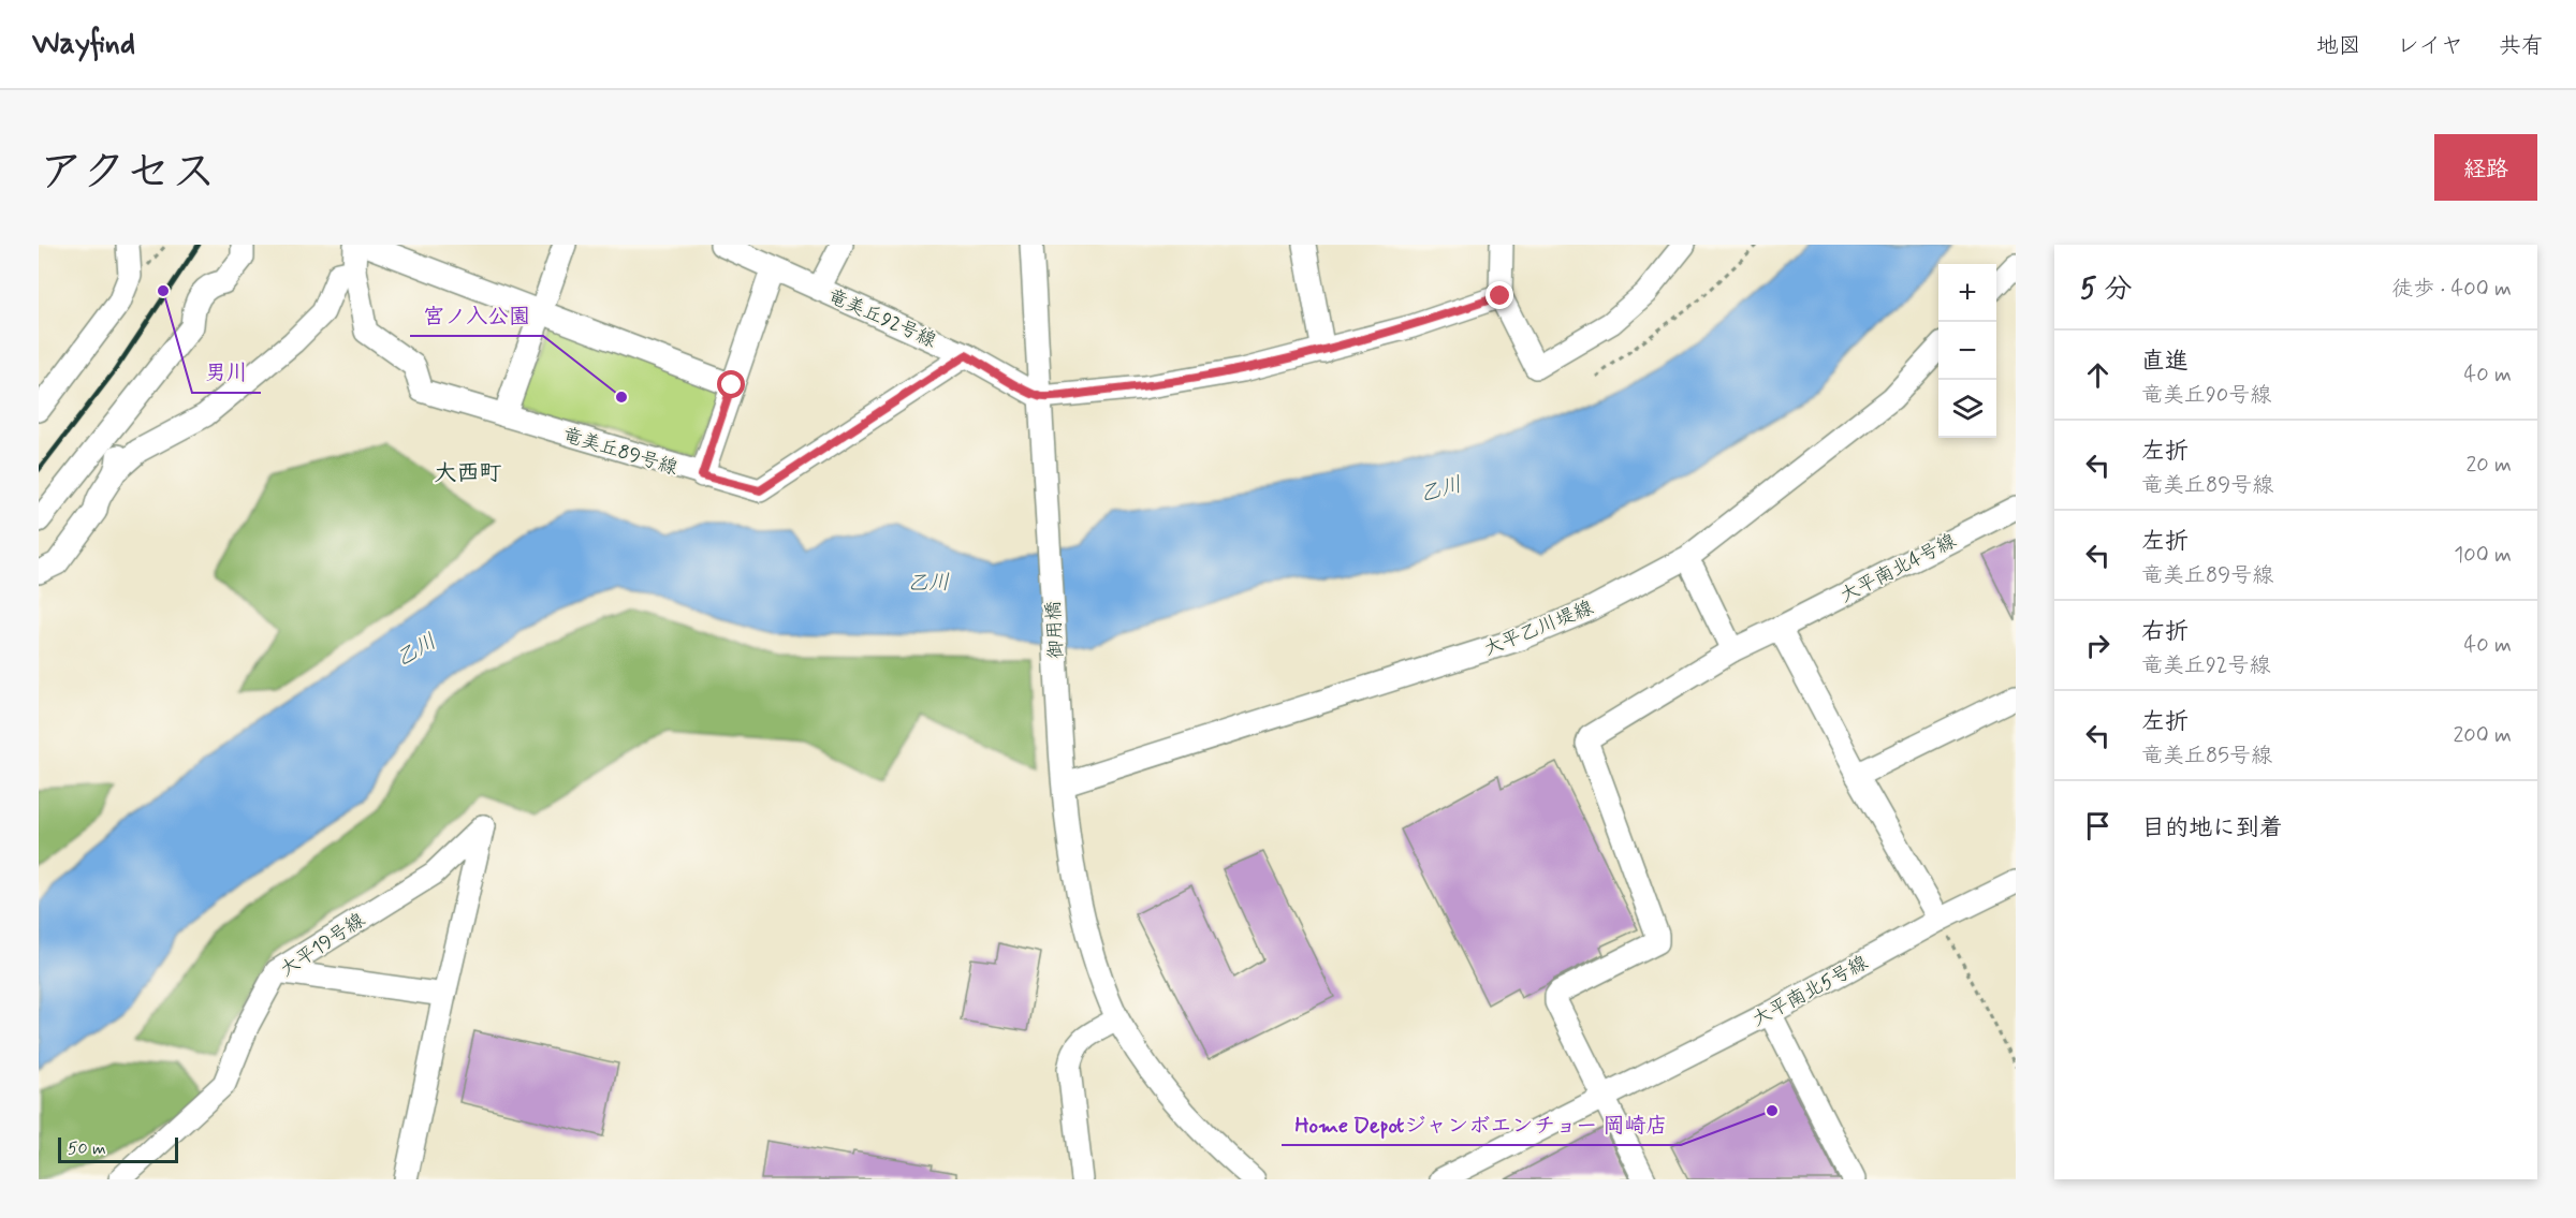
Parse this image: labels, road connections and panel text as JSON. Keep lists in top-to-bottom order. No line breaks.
{"streets":{"street":["竜美丘92号線","竜美丘89号線","大平南北4号線","大平乙川堤線","御用橋","大平19号線","大平南北5号線"]},"crossings":[["竜美丘92号線","竜美丘89号線"],["竜美丘92号線","御用橋"],["大平南北4号線","大平南北5号線"],["大平乙川堤線","御用橋"]],"districts":["大西町"],"water":["乙川"],"places":["男川","宮ノ入公園","Home Depotジャンボエンチョー 岡崎店"],"scale_bar":"50 m","page":{"header":"Wayfind","nav":["地図","レイヤ","共有"],"title":"アクセス","buttons":"経路","heading":["5 分","徒歩 · 400 m"],"map_buttons":["+","−"],"list":[["直進","竜美丘90号線","40 m"],["左折","竜美丘89号線","20 m"],["左折","竜美丘89号線","100 m"],["右折","竜美丘92号線","40 m"],["左折","竜美丘85号線","200 m"],"目的地に到着"],"scale":"50 m"}}
